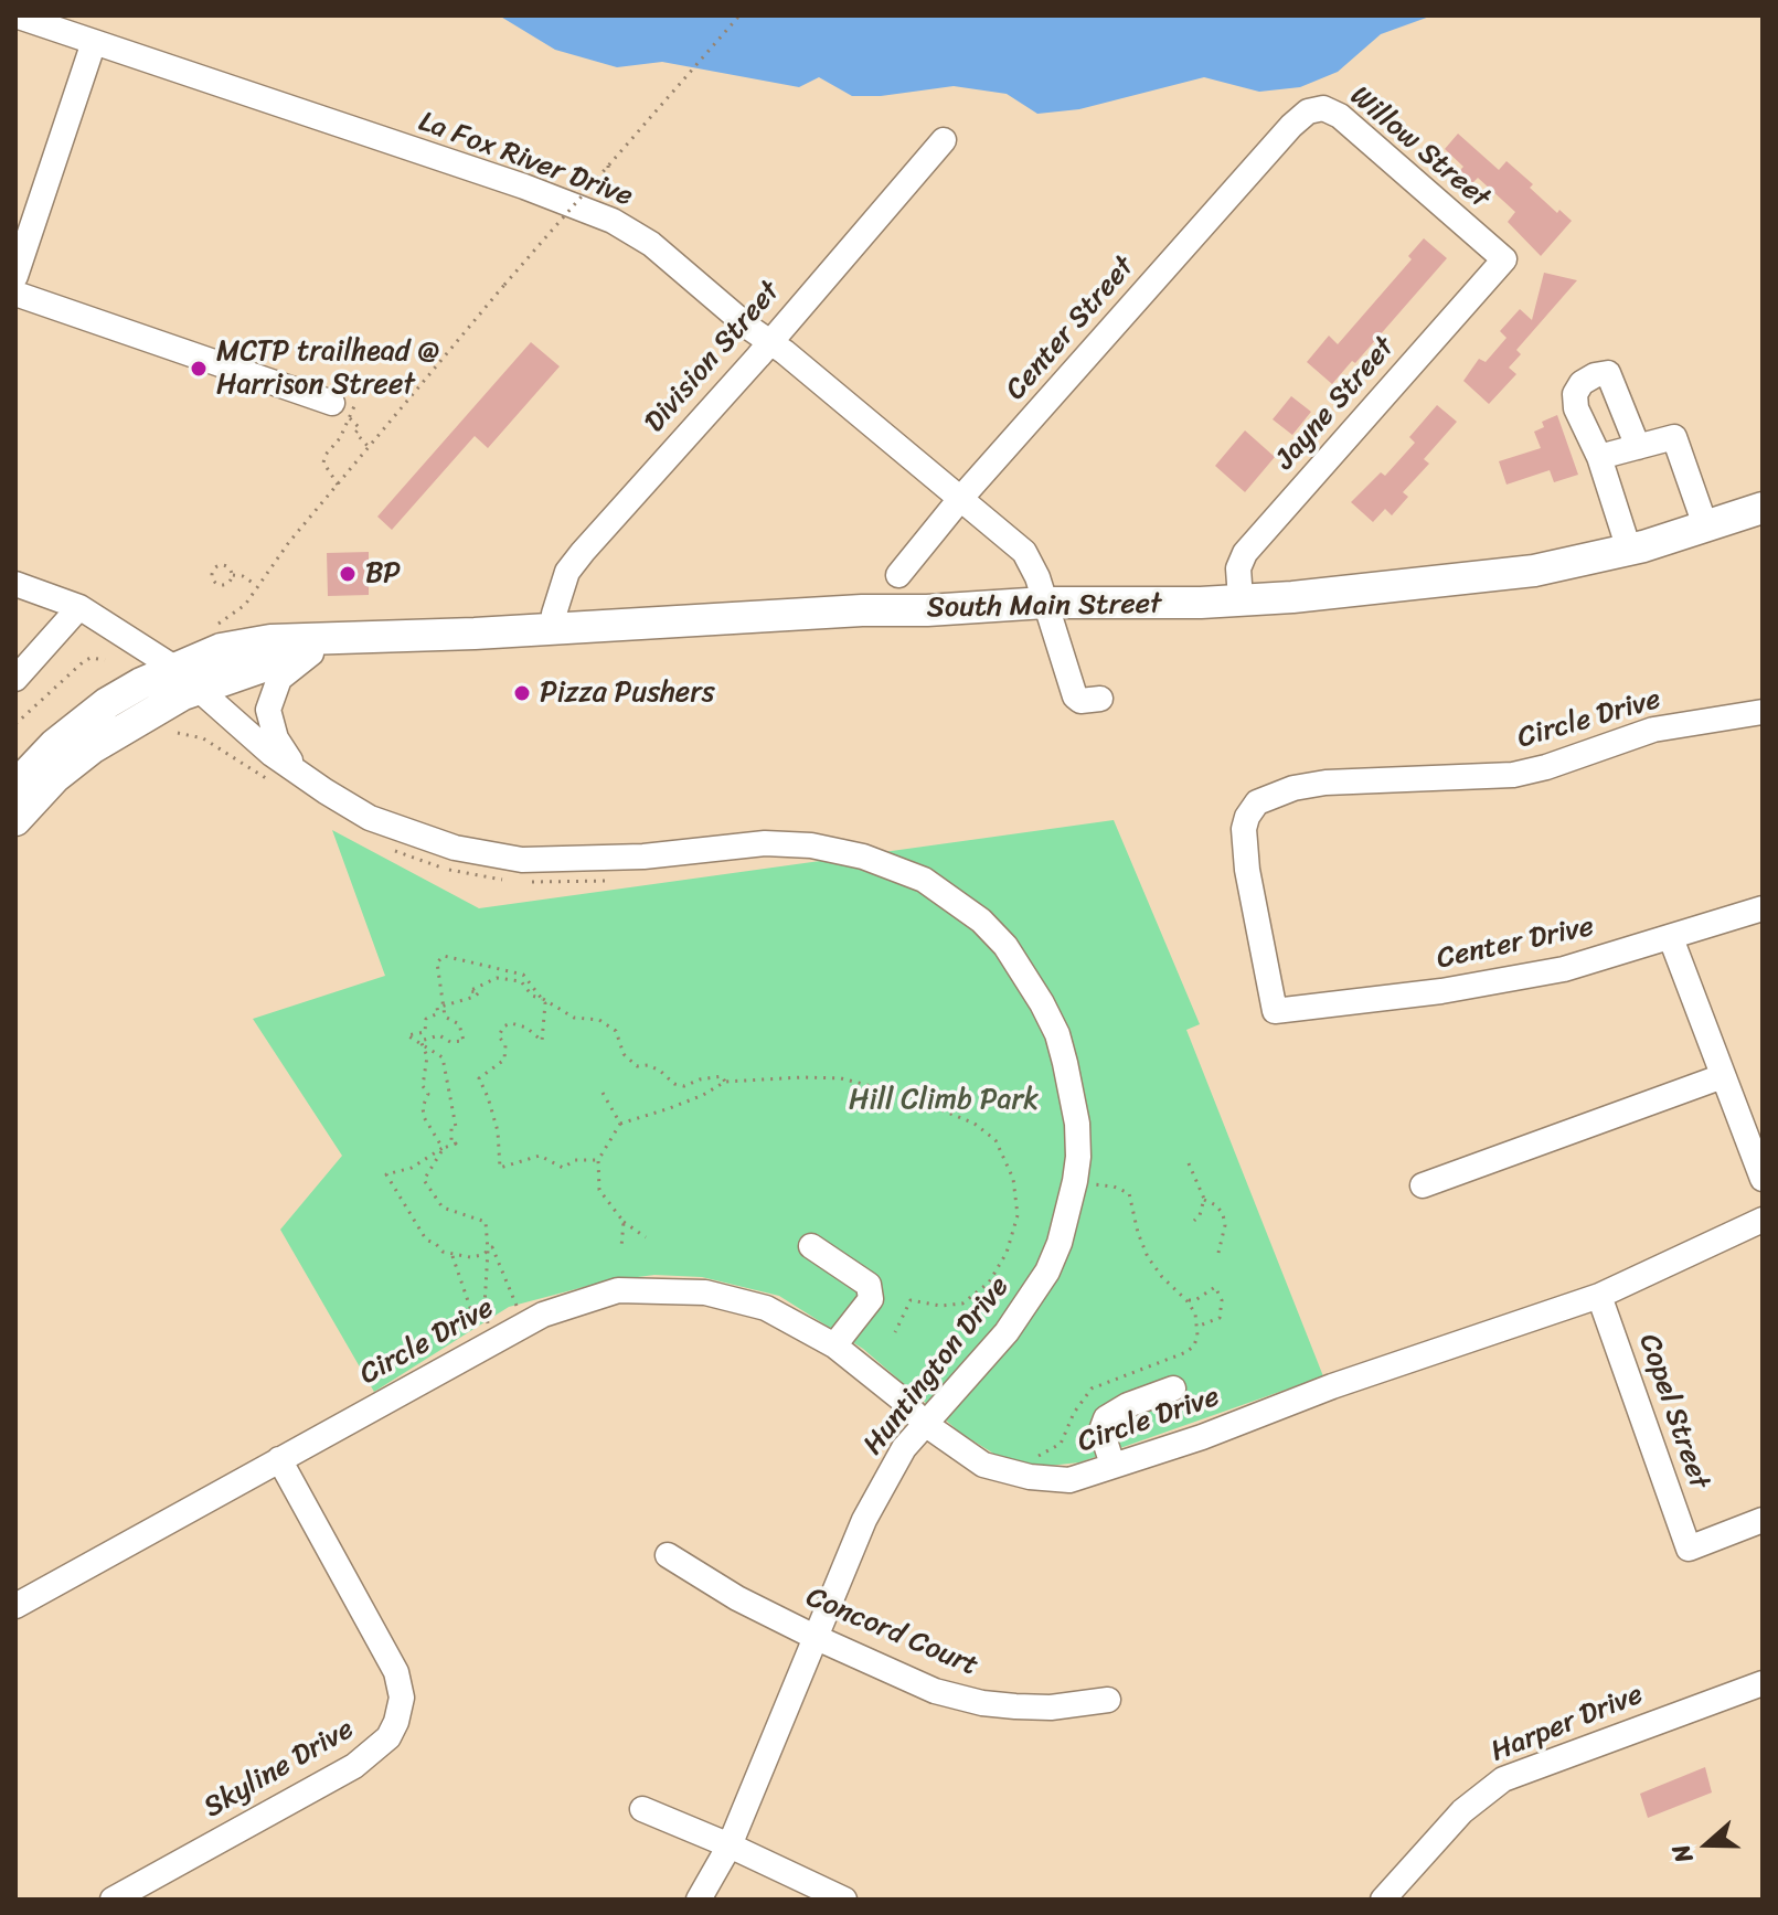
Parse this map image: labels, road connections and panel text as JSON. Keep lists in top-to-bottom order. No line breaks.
{"streets":{"main road":["South Main Street"],"street":["Willow Street","La Fox River Drive","Center Street","Division Street","Jayne Street","Circle Drive","Center Drive","Huntington Drive","Copel Street","Concord Court","Harper Drive","Skyline Drive"]},"crossings":[["Willow Street","Center Street"],["Willow Street","Jayne Street"],["La Fox River Drive","Center Street"],["La Fox River Drive","Division Street"],["La Fox River Drive","South Main Street"],["Division Street","South Main Street"],["Jayne Street","South Main Street"],["Circle Drive","Center Drive"],["Circle Drive","Huntington Drive"],["Circle Drive","Copel Street"],["Circle Drive","Skyline Drive"],["Huntington Drive","Concord Court"]],"parks":["Hill Climb Park"],"places":["MCTP trailhead @ Harrison Street","BP","Pizza Pushers"],"north":"left"}
